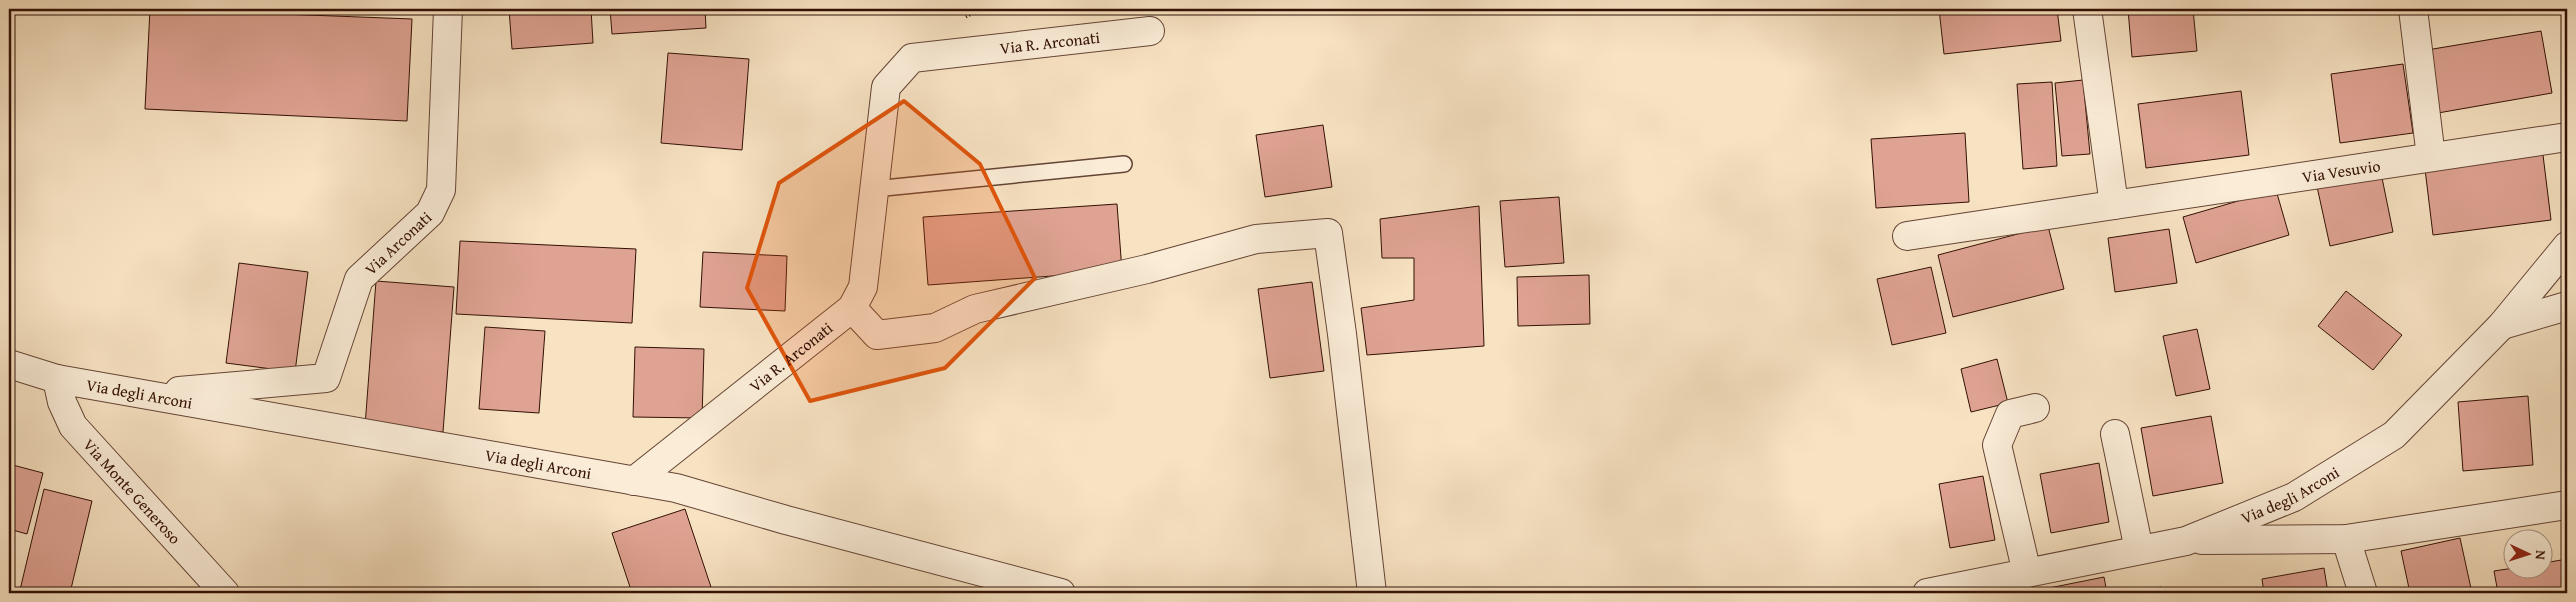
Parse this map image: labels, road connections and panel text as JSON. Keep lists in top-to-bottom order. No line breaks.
{"streets":{"street":["Via R. Arconati","Via Vesuvio","Via Arconati","Via degli Arconi","Via Monte Generoso"]},"crossings":[["Via R. Arconati","Via degli Arconi"],["Via Arconati","Via degli Arconi"],["Via degli Arconi","Via Monte Generoso"]],"north":"right"}
